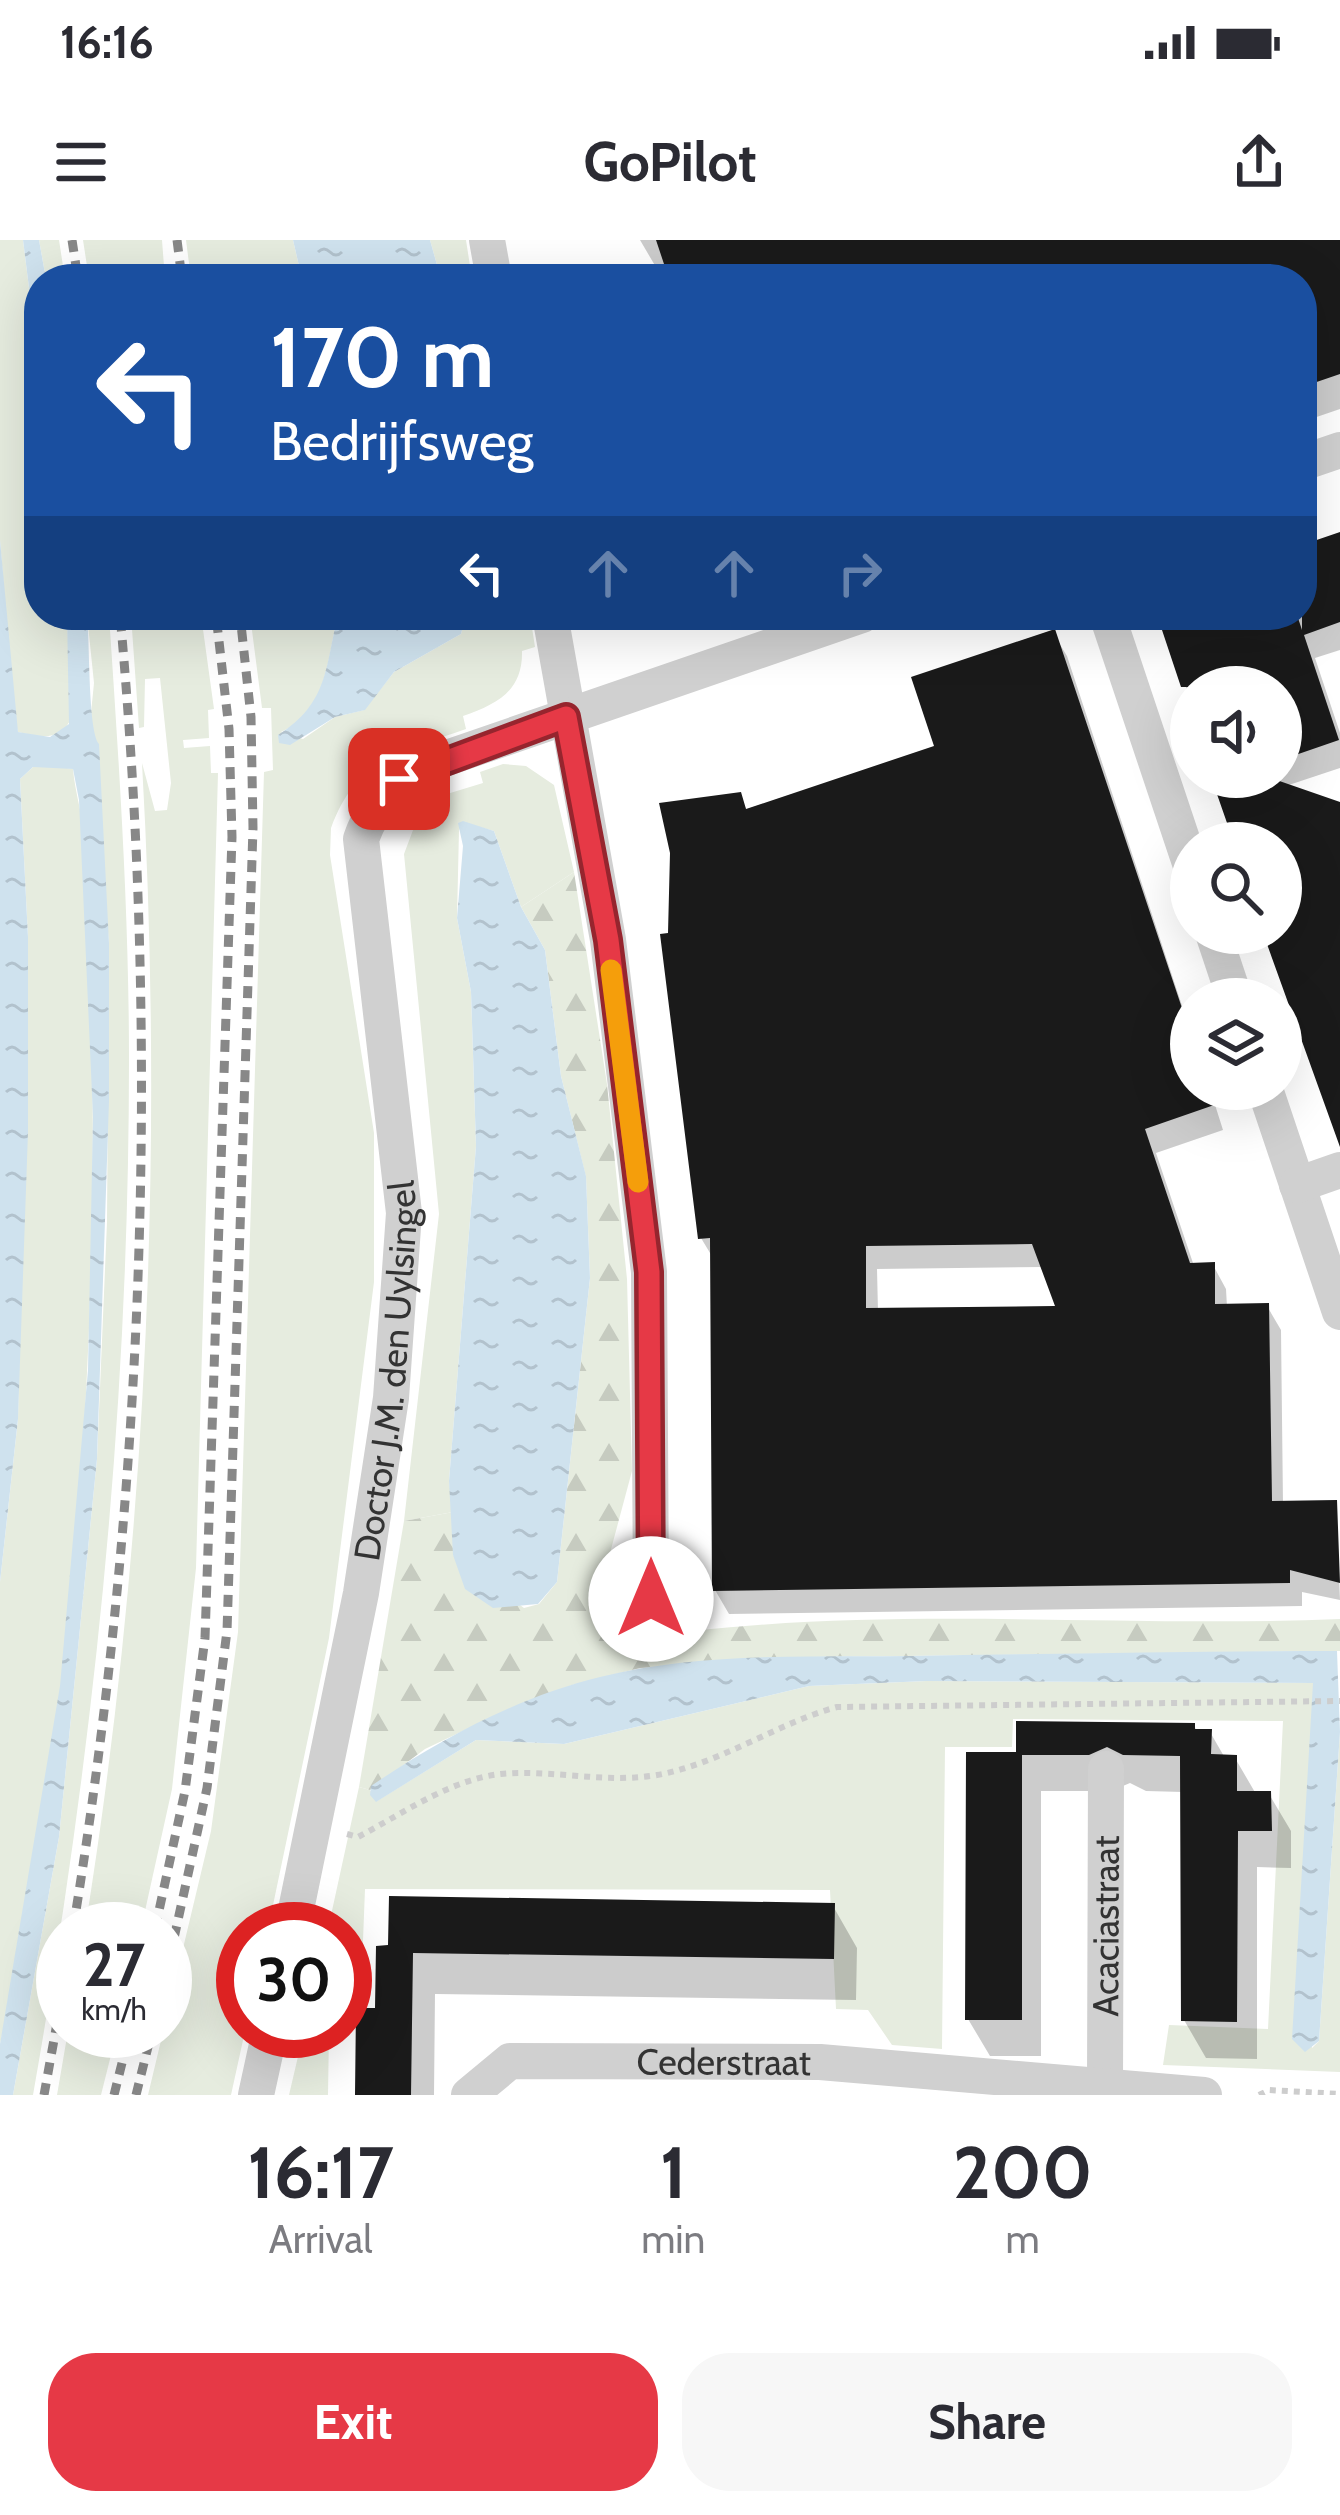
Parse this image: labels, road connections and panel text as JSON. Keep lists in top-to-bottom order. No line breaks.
{"streets":{"street":["Doctor J.M. den Uylsingel","Acaciastraat","Cederstraat"]},"crossings":[["Acaciastraat","Cederstraat"]],"page":{"status":"16:16","header":"GoPilot","turn":["170 m","Bedrijfsweg"],"speed":"27 km/h","limit":"30","eta":["16:17","Arrival","1","min","200","m"],"buttons":["Exit","Share"]}}
